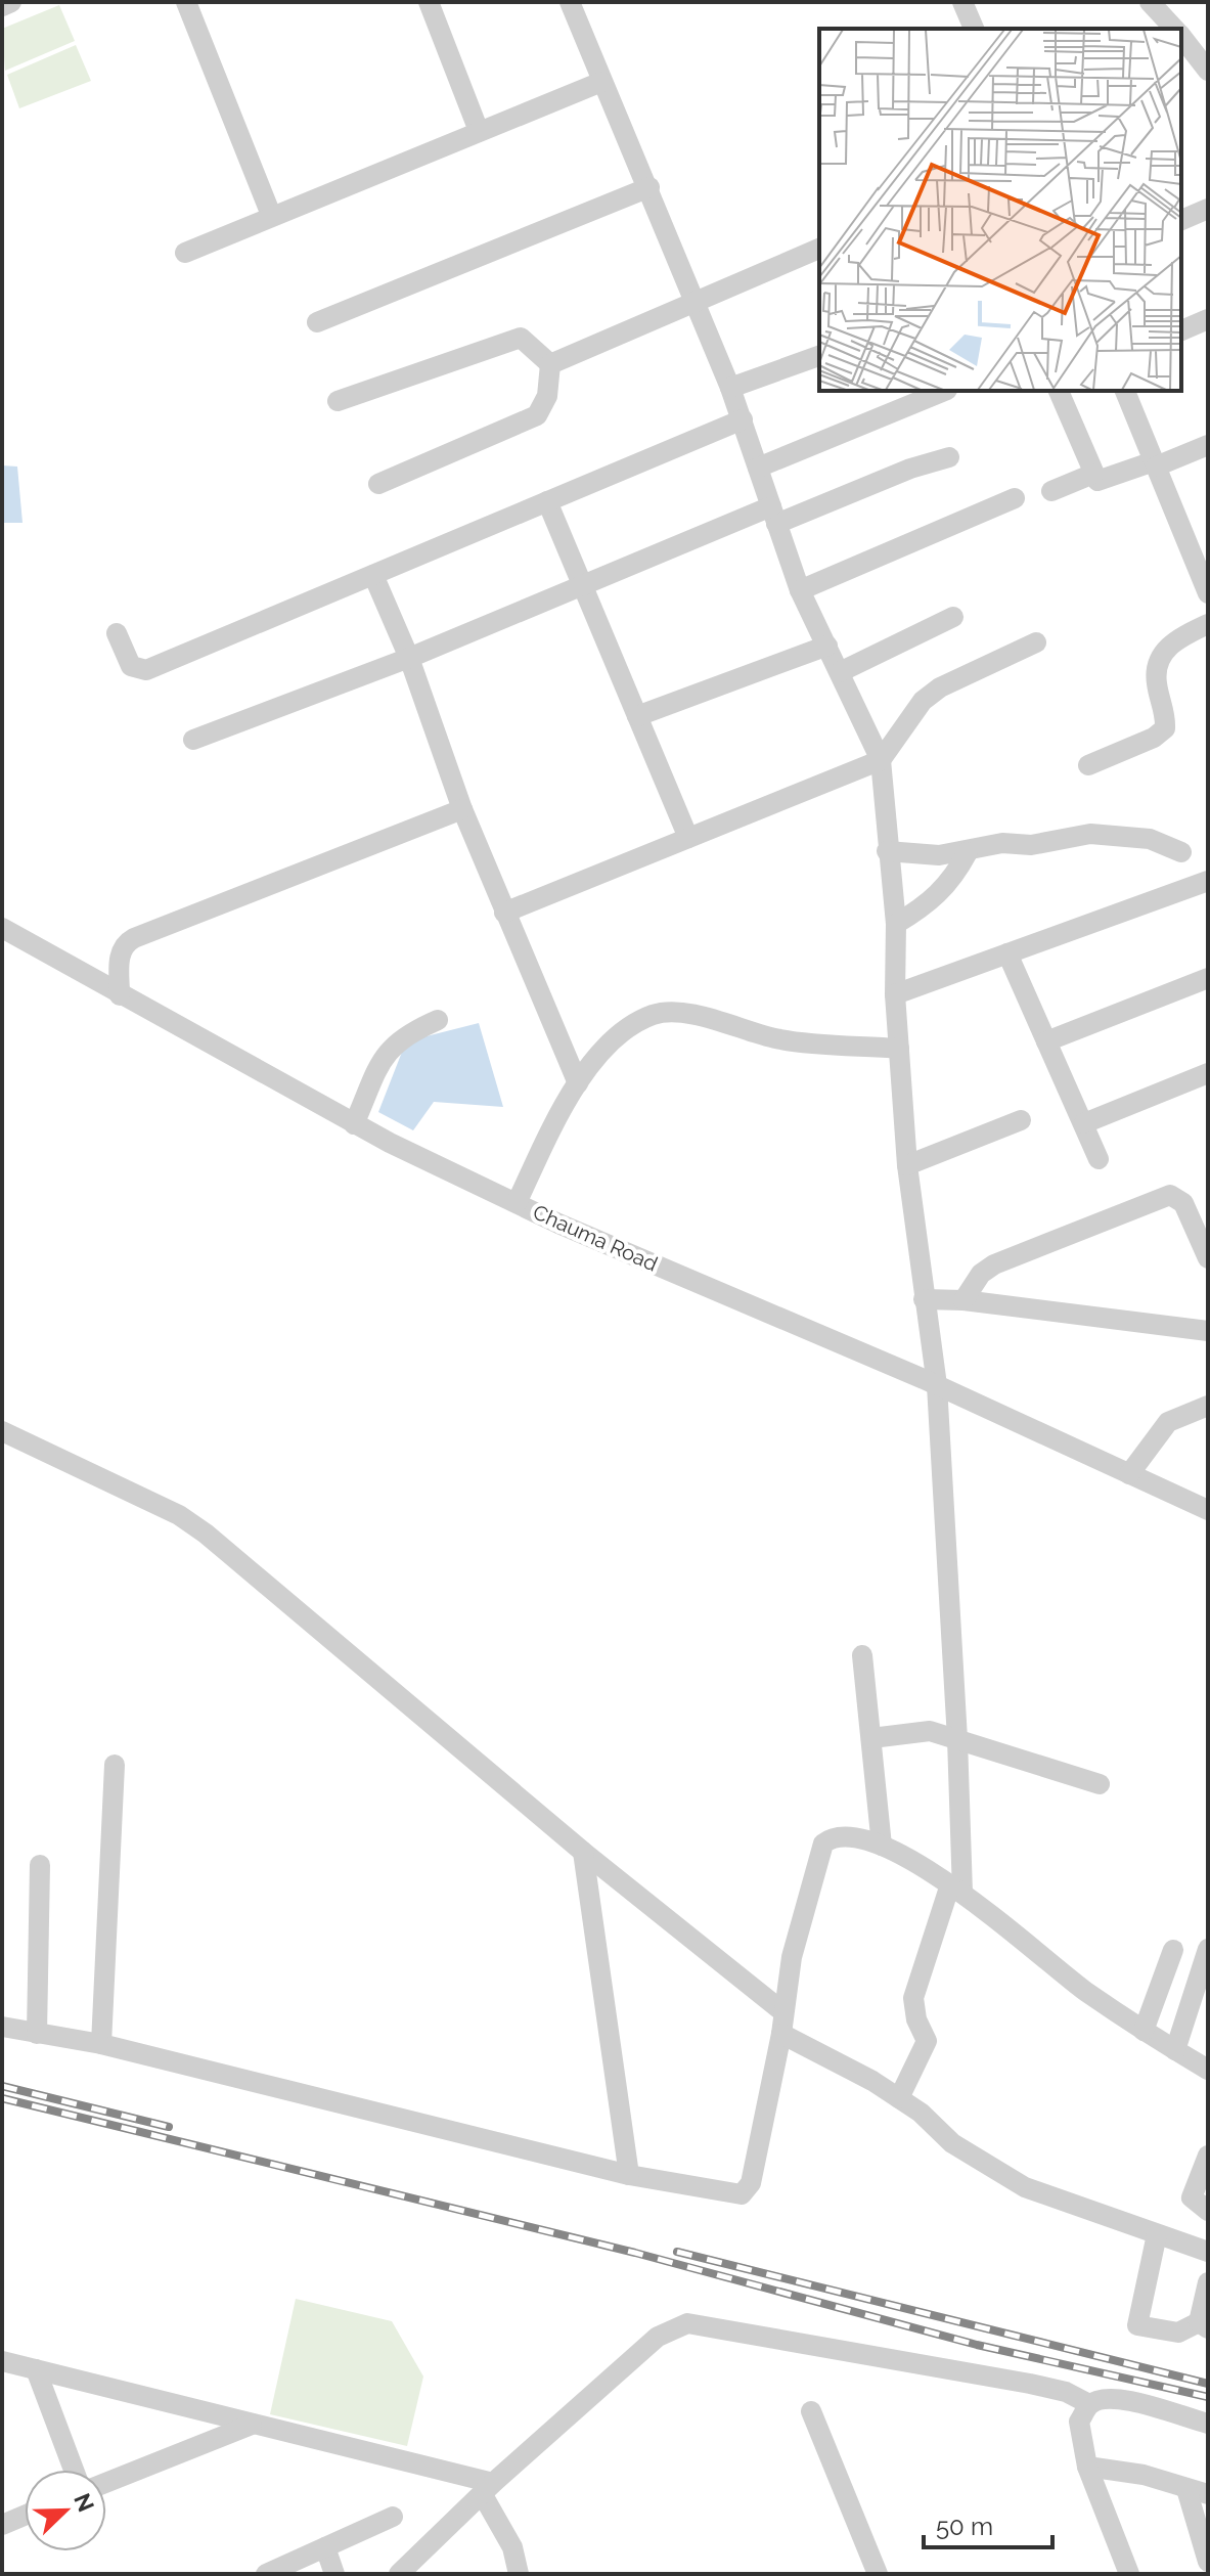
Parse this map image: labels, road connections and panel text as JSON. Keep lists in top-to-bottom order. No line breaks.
{"streets":{"street":["Chauma Road"]},"scale_bar":"50 m","north":"top right"}
